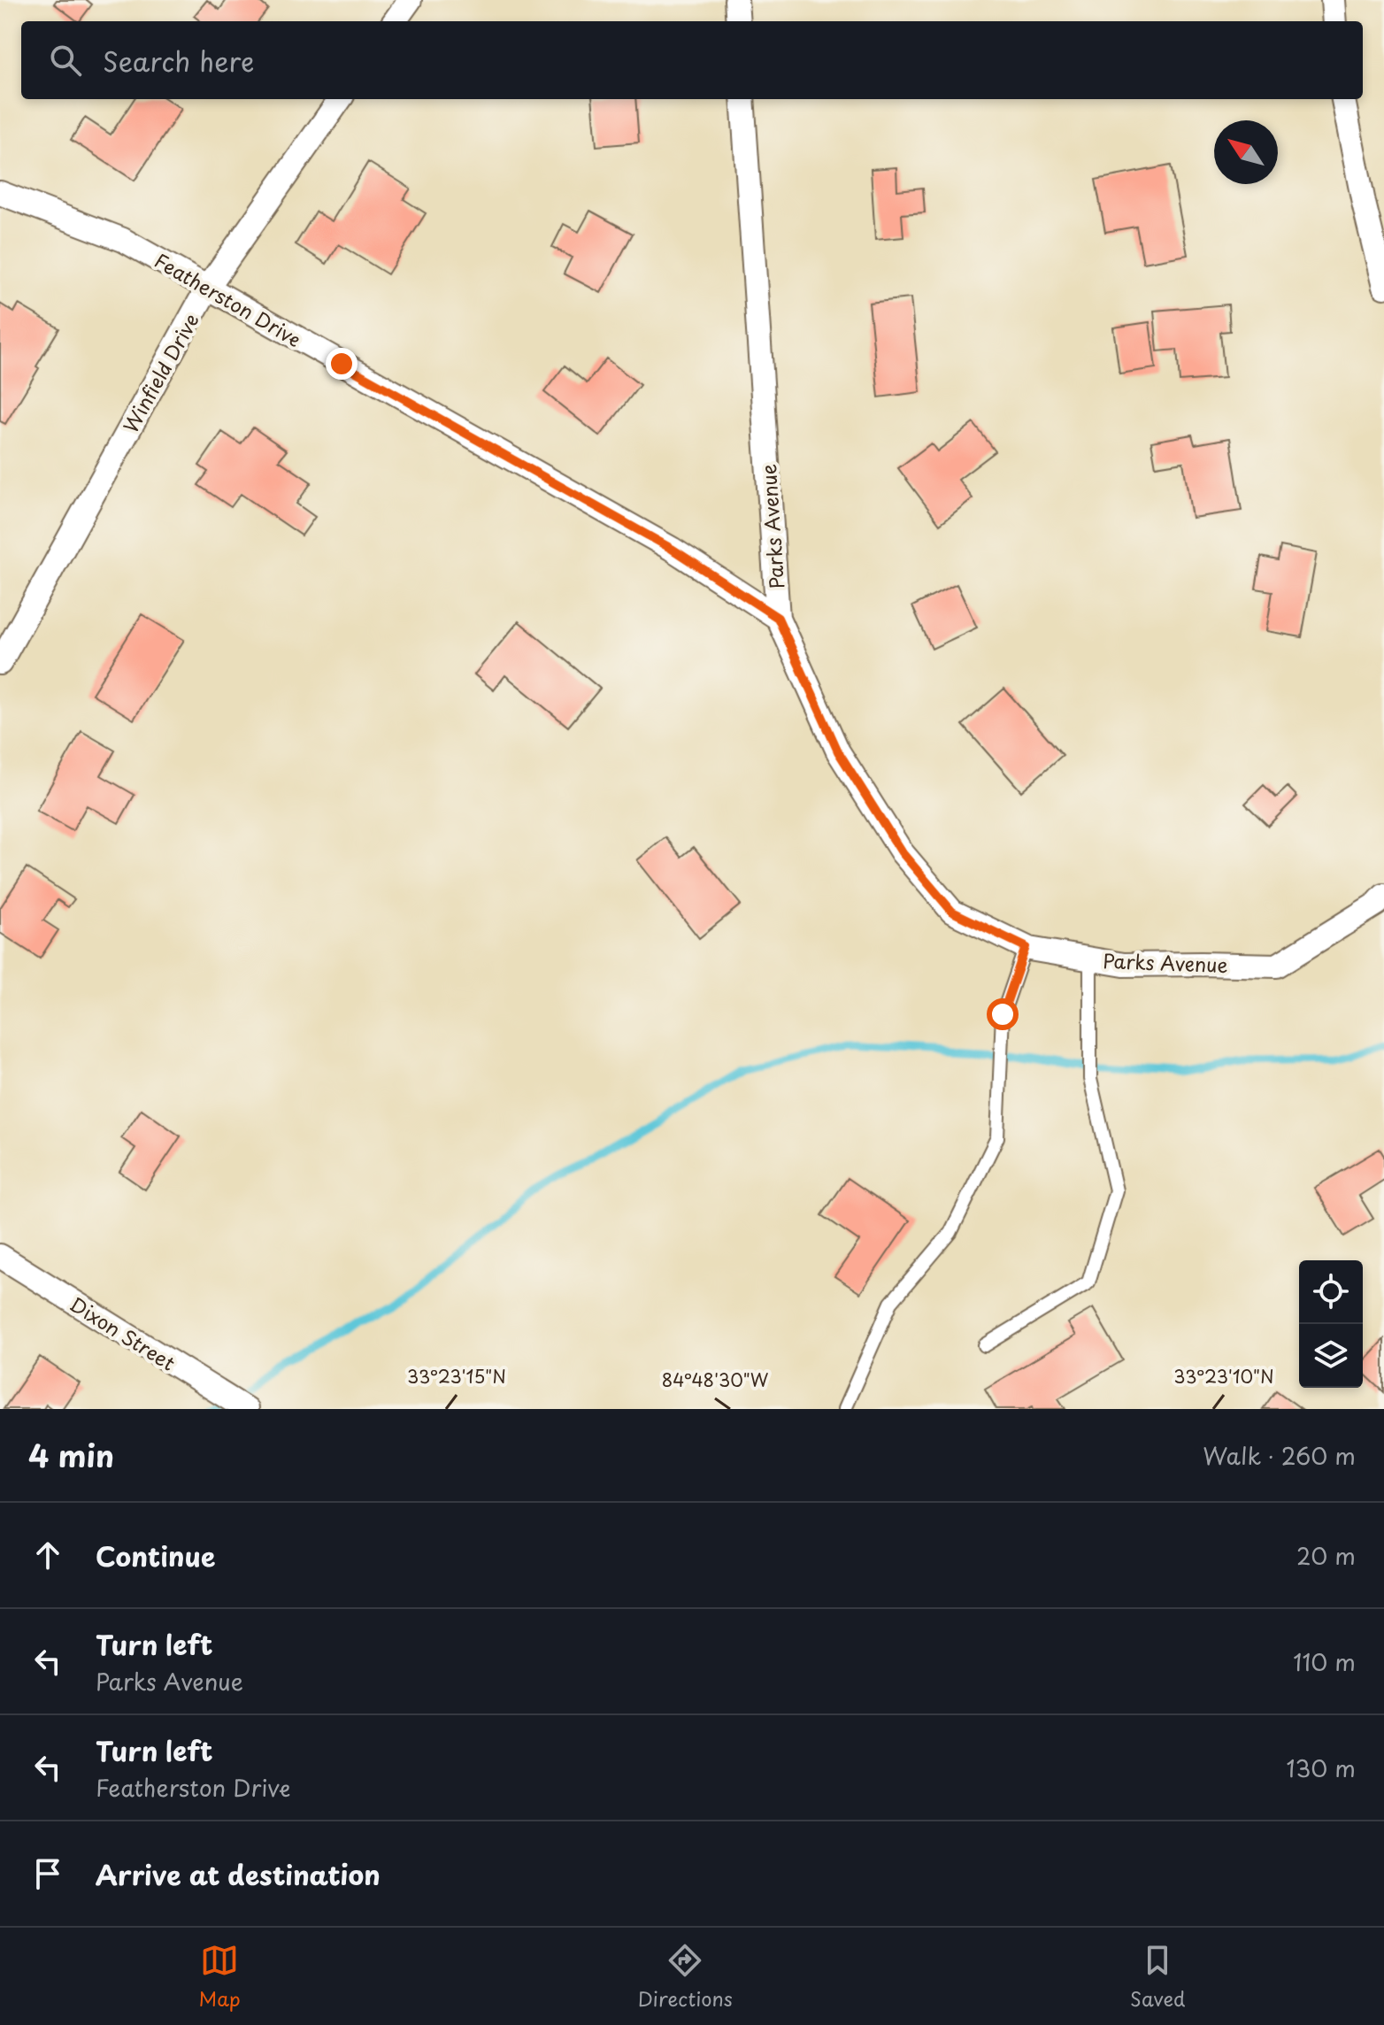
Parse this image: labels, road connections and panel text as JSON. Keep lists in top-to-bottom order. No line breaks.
{"streets":{"street":["Featherston Drive","Winfield Drive","Parks Avenue","Dixon Street"]},"crossings":[["Featherston Drive","Winfield Drive"],["Featherston Drive","Parks Avenue"]],"north":"top left","page":{"search":"Search here","heading":["4 min","Walk · 260 m"],"list":[["Continue","20 m"],["Turn left","Parks Avenue","110 m"],["Turn left","Featherston Drive","130 m"],"Arrive at destination"],"nav":["Map","Directions","Saved"]},"coordinates":["33°23'15\"N","33°23'10\"N","84°48'30\"W"]}
